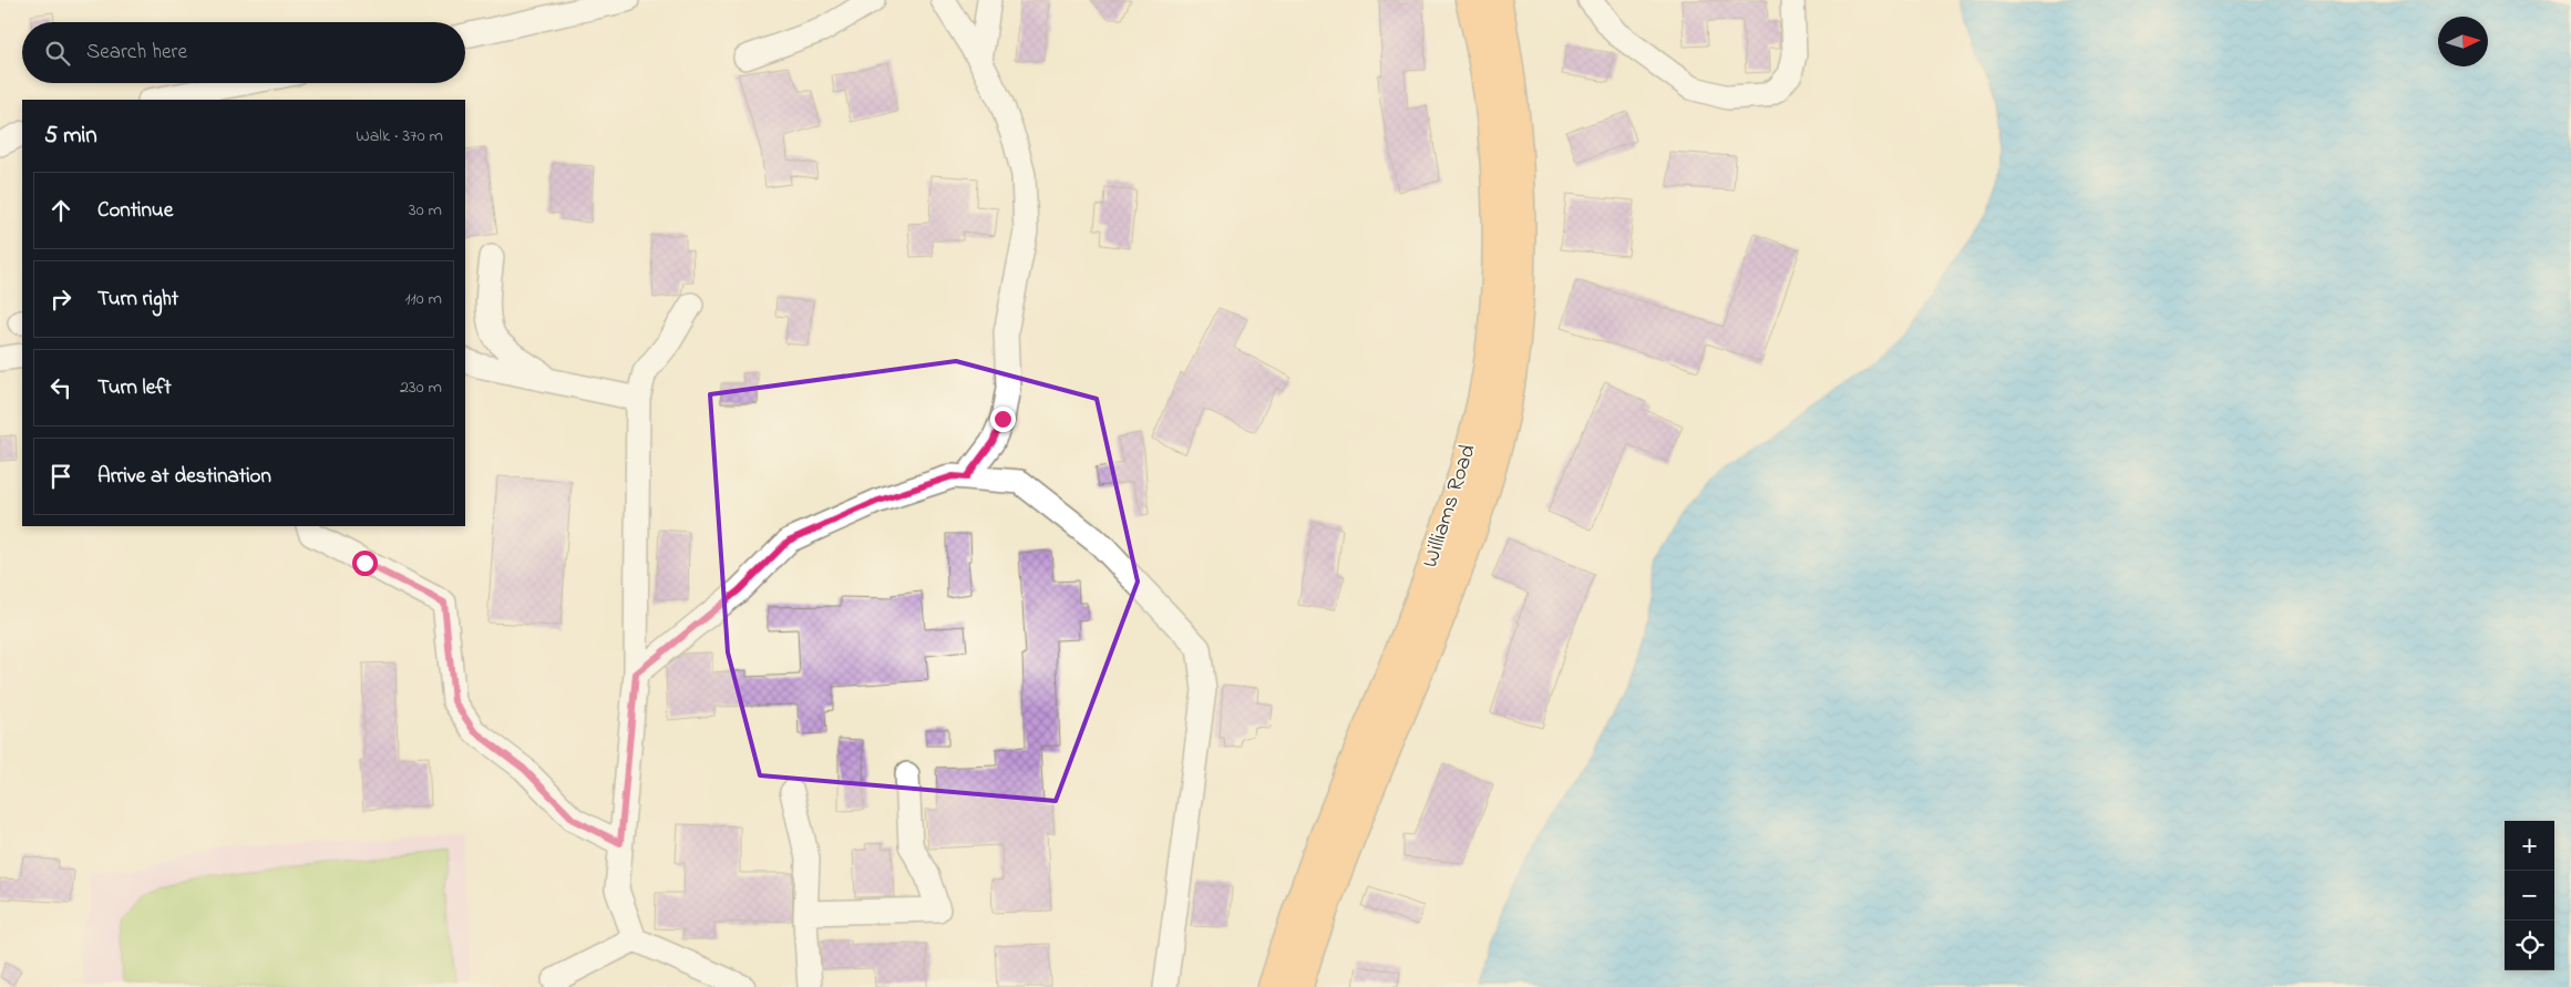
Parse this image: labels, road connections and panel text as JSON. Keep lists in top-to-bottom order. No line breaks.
{"streets":{"main road":["Williams Road"]},"north":"right","page":{"search":"Search here","heading":["5 min","Walk · 370 m"],"list":[["Continue","30 m"],["Turn right","110 m"],["Turn left","230 m"],"Arrive at destination"],"map_buttons":["+","−"]}}
